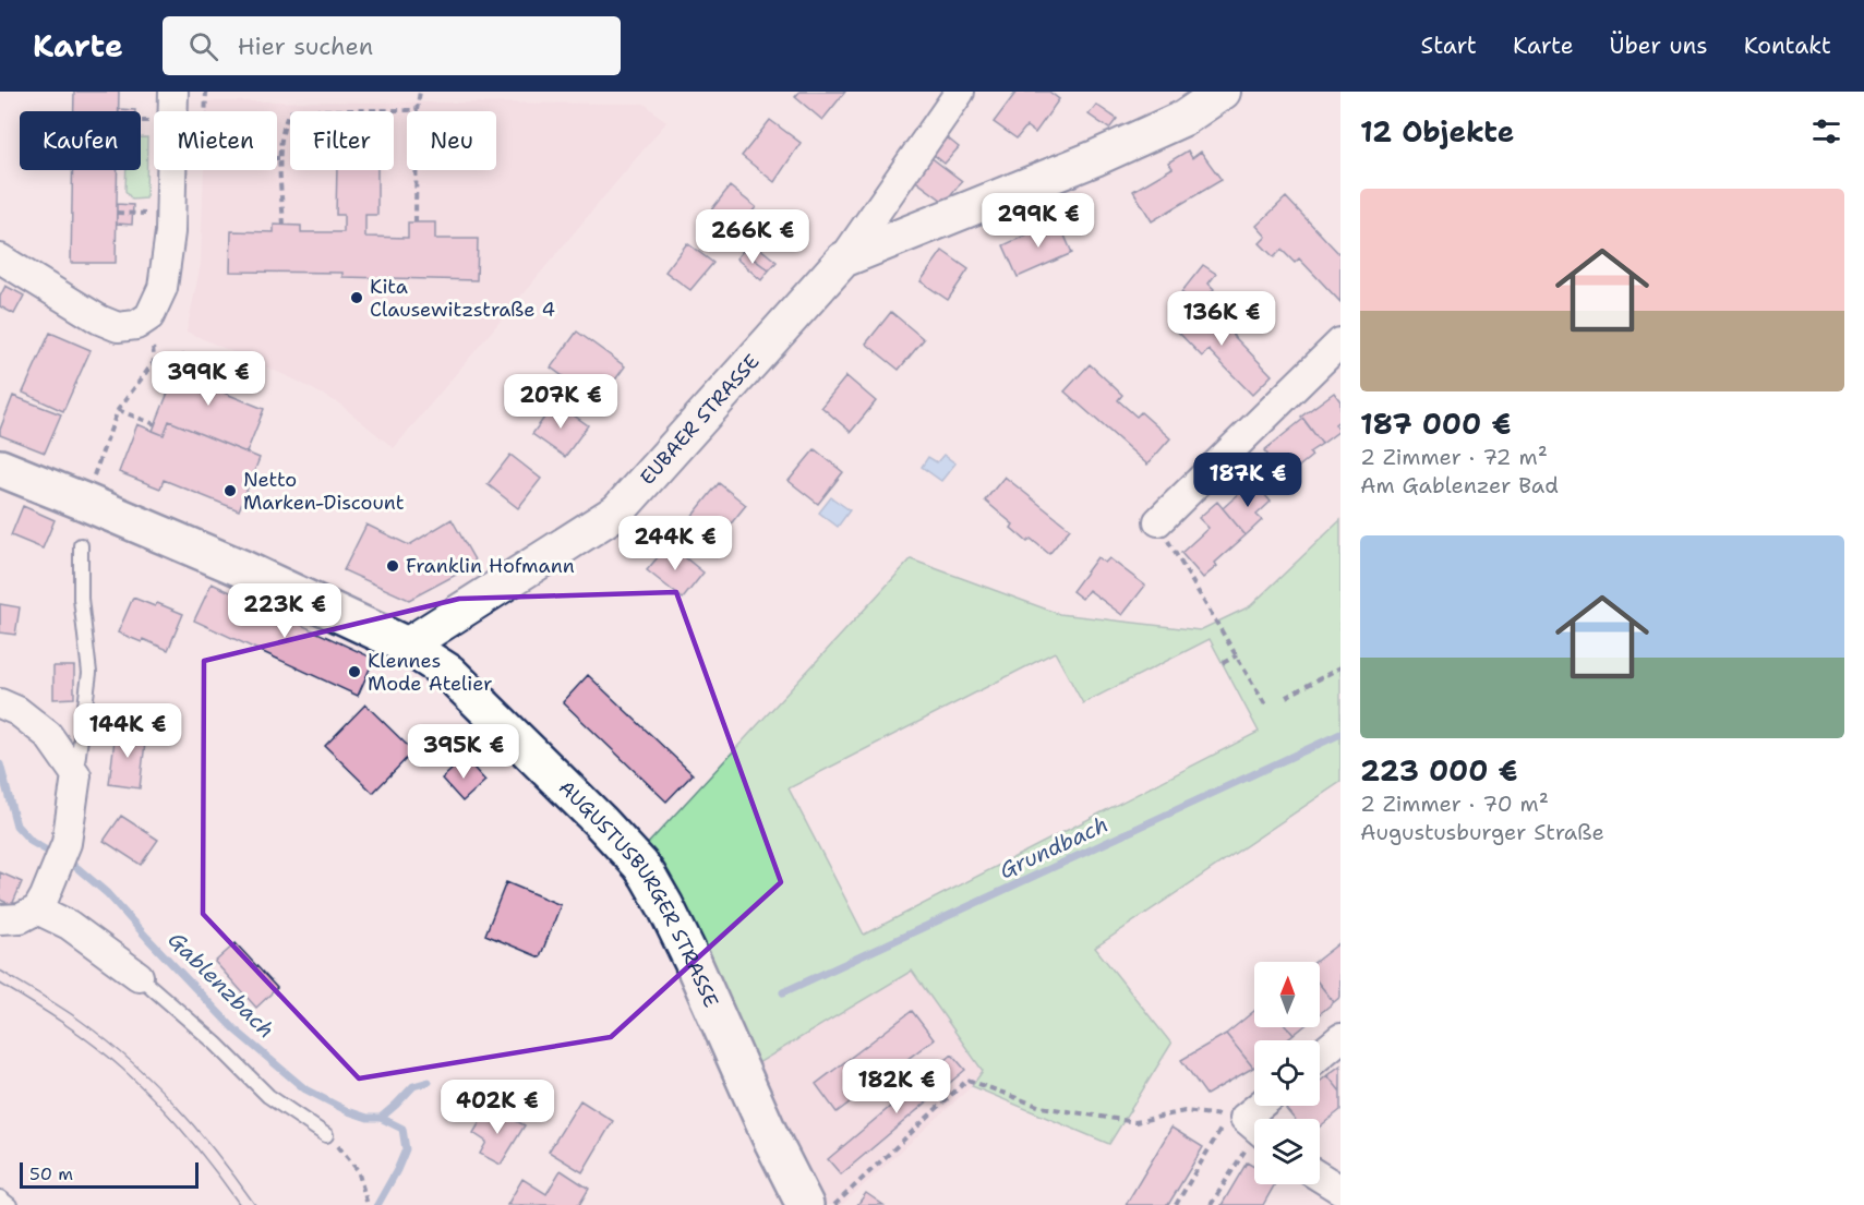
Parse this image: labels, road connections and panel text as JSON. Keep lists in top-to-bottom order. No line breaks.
{"streets":{"main road":["AUGUSTUSBURGER STRASSE"],"street":["EUBAER STRASSE"]},"crossings":[["EUBAER STRASSE","AUGUSTUSBURGER STRASSE"]],"water":["Grundbach","Gablenzbach"],"places":["Kita Clausewitzstraße 4","Netto Marken-Discount","Franklin Hofmann","Klennes Mode Atelier"],"scale_bar":"50 m","north":"top","page":{"header":"Karte","search":"Hier suchen","nav":["Start","Karte","Über uns","Kontakt"],"heading":"12 Objekte","chip":["Kaufen","Mieten","Filter","Neu"],"list":[{"name":"187 000 €","note":"2 Zimmer · 72 m² · Am Gablenzer Bad"},{"name":"223 000 €","note":"2 Zimmer · 70 m² · Augustusburger Straße"}],"price":["299K €","266K €","136K €","399K €","207K €","187K €","244K €","223K €","144K €","395K €","182K €","402K €"],"scale":"50 m"}}
